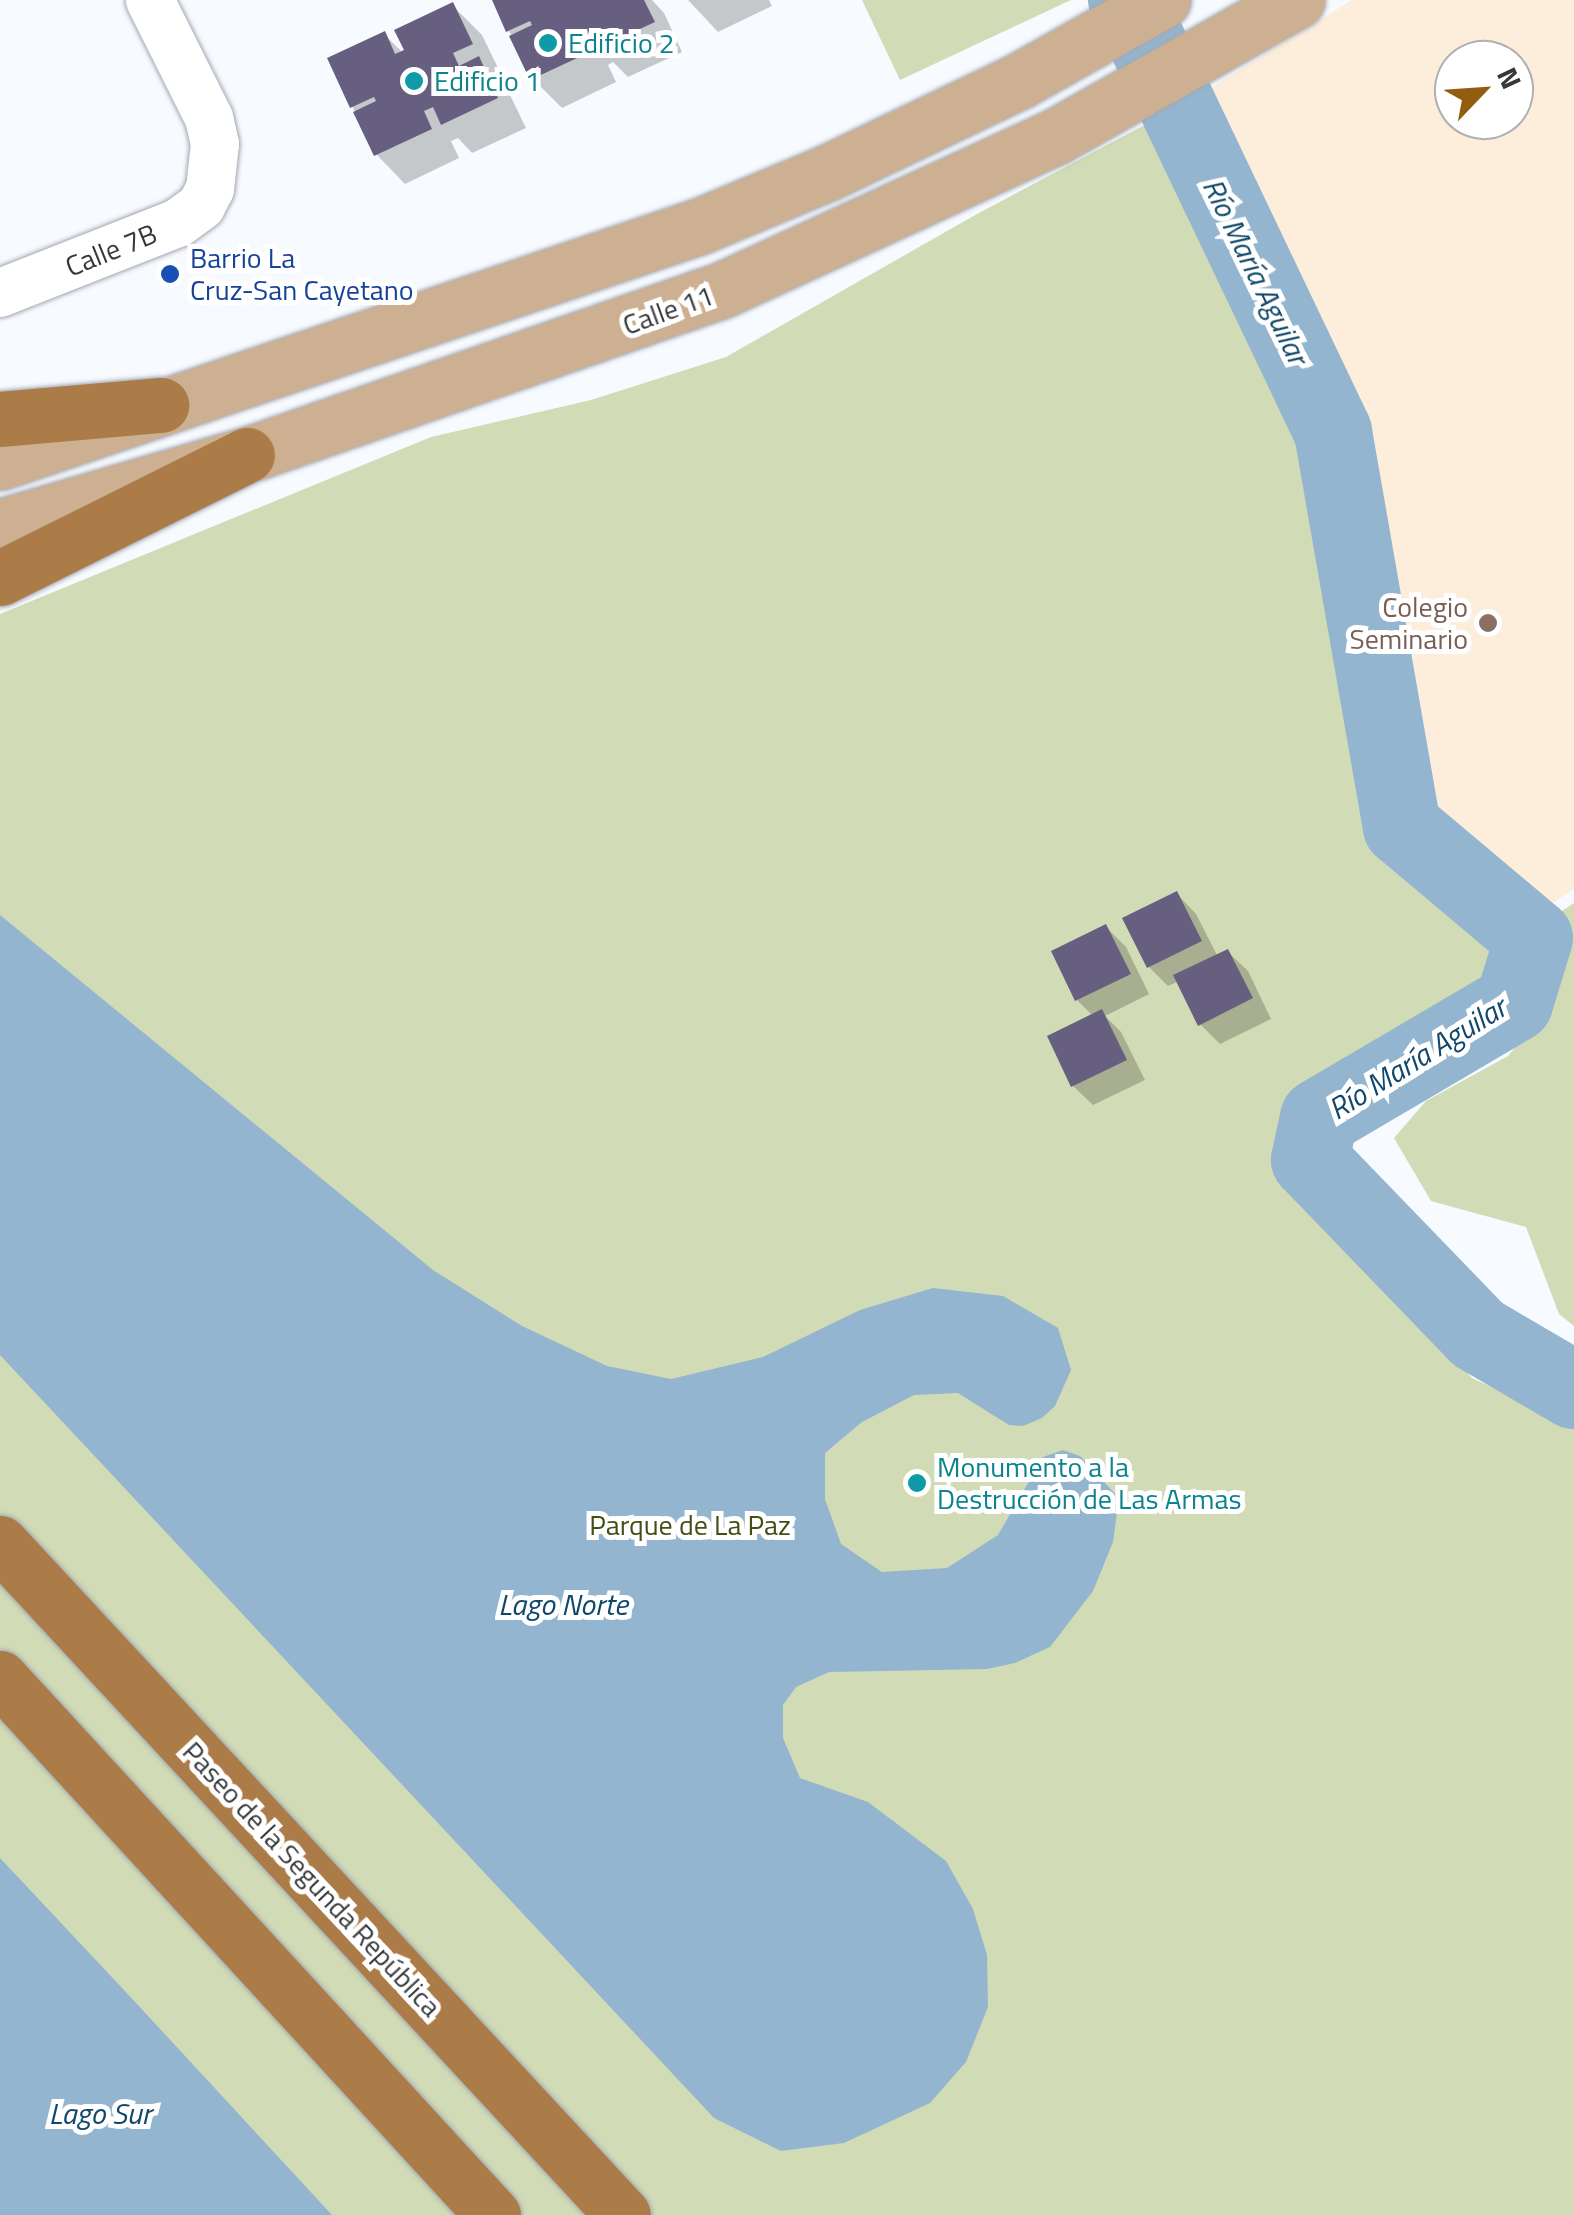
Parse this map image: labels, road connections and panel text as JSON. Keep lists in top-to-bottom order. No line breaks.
{"streets":{"highway":["Paseo de la Segunda República"],"main road":["Calle 11"],"street":["Calle 7B"]},"water":["Río María Aguilar","Lago Norte","Lago Sur"],"parks":["Parque de La Paz"],"places":["Edificio 2","Edificio 1","Barrio La Cruz-San Cayetano","Colegio Seminario","Monumento a la Destrucción de Las Armas"],"north":"top right"}
